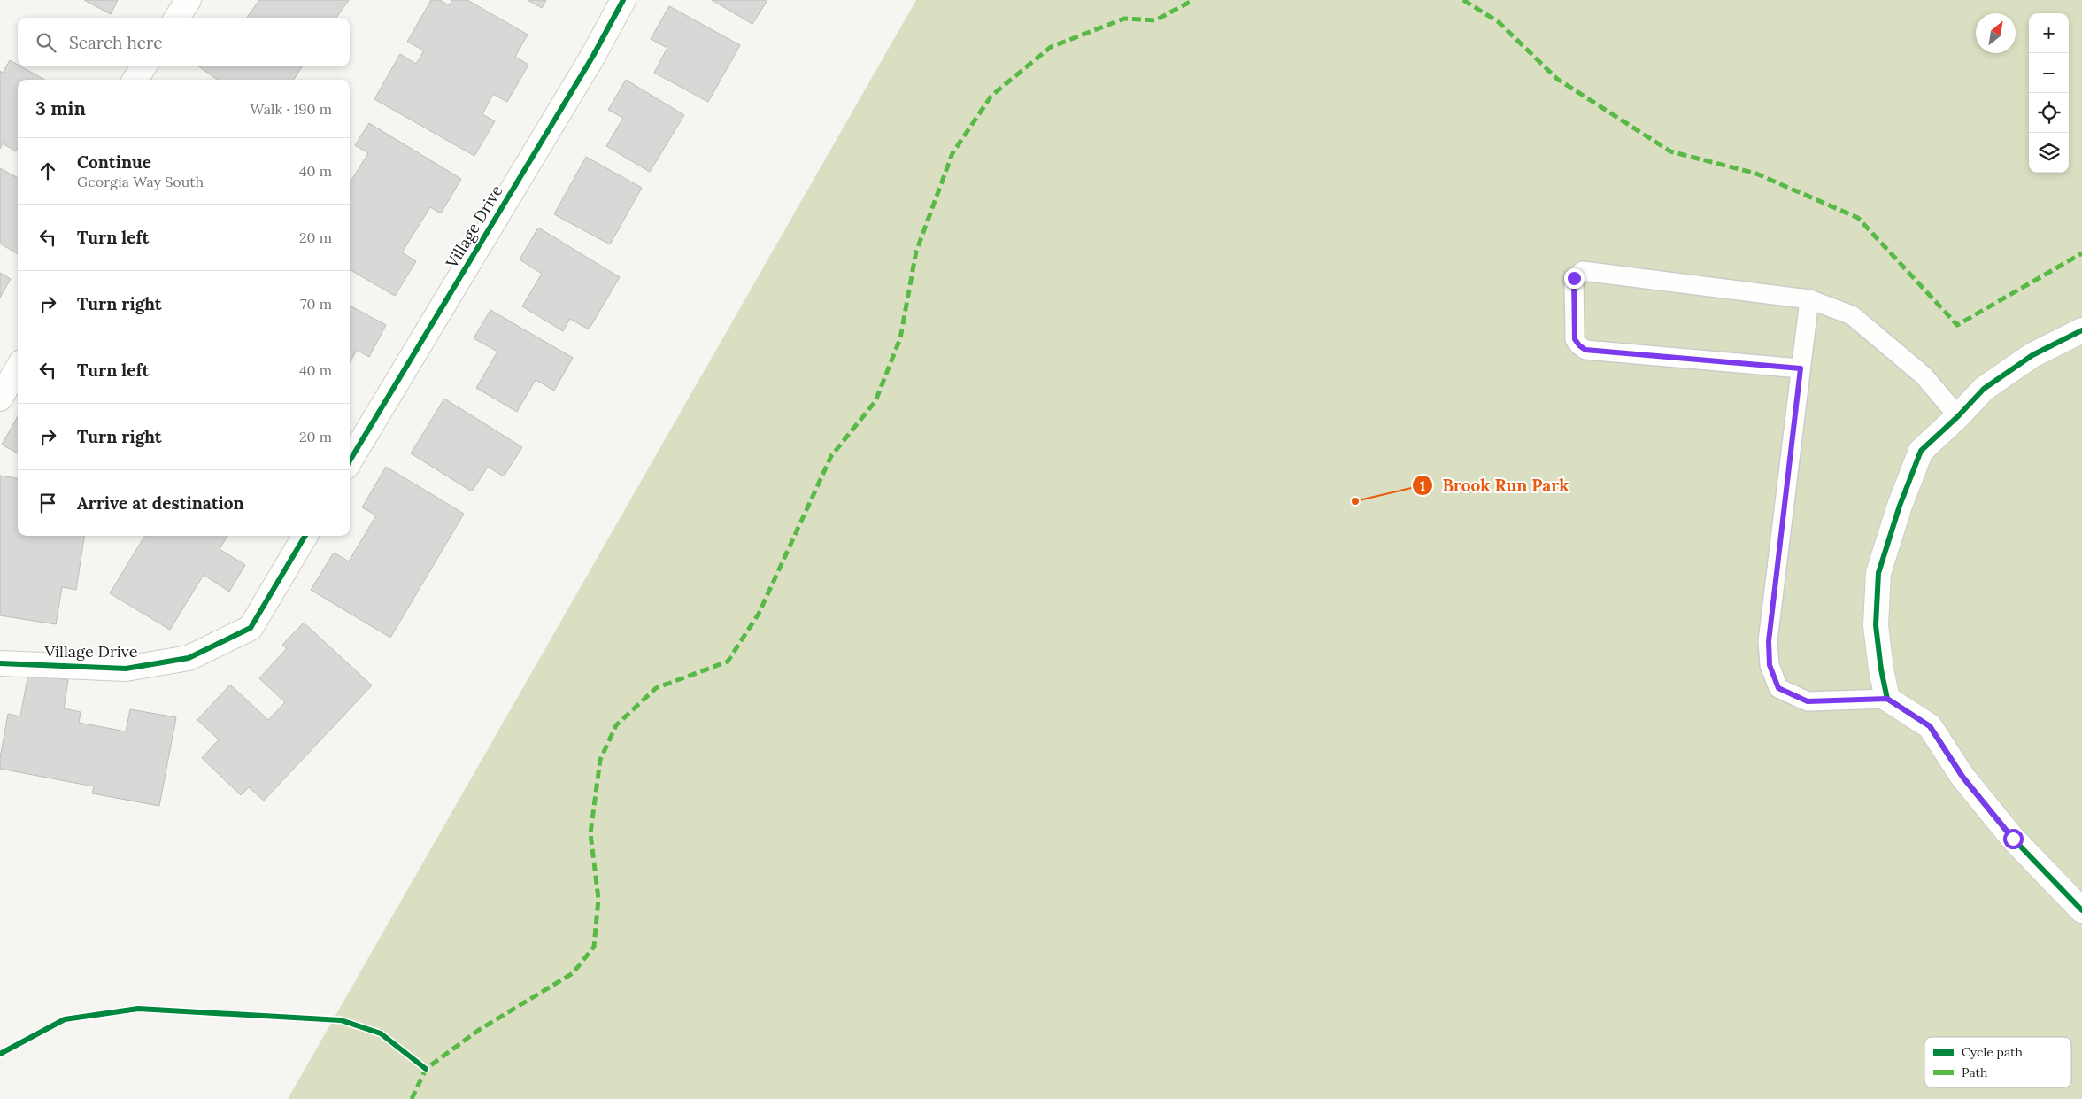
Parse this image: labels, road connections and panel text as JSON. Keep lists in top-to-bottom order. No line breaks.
{"streets":{"street":["Village Drive"]},"places":["Brook Run Park"],"legend":["Cycle path","Path"],"north":"top right","page":{"map_buttons":["+","−"],"search":"Search here","heading":["3 min","Walk · 190 m"],"list":[["Continue","Georgia Way South","40 m"],["Turn left","20 m"],["Turn right","70 m"],["Turn left","40 m"],["Turn right","20 m"],"Arrive at destination"]}}
